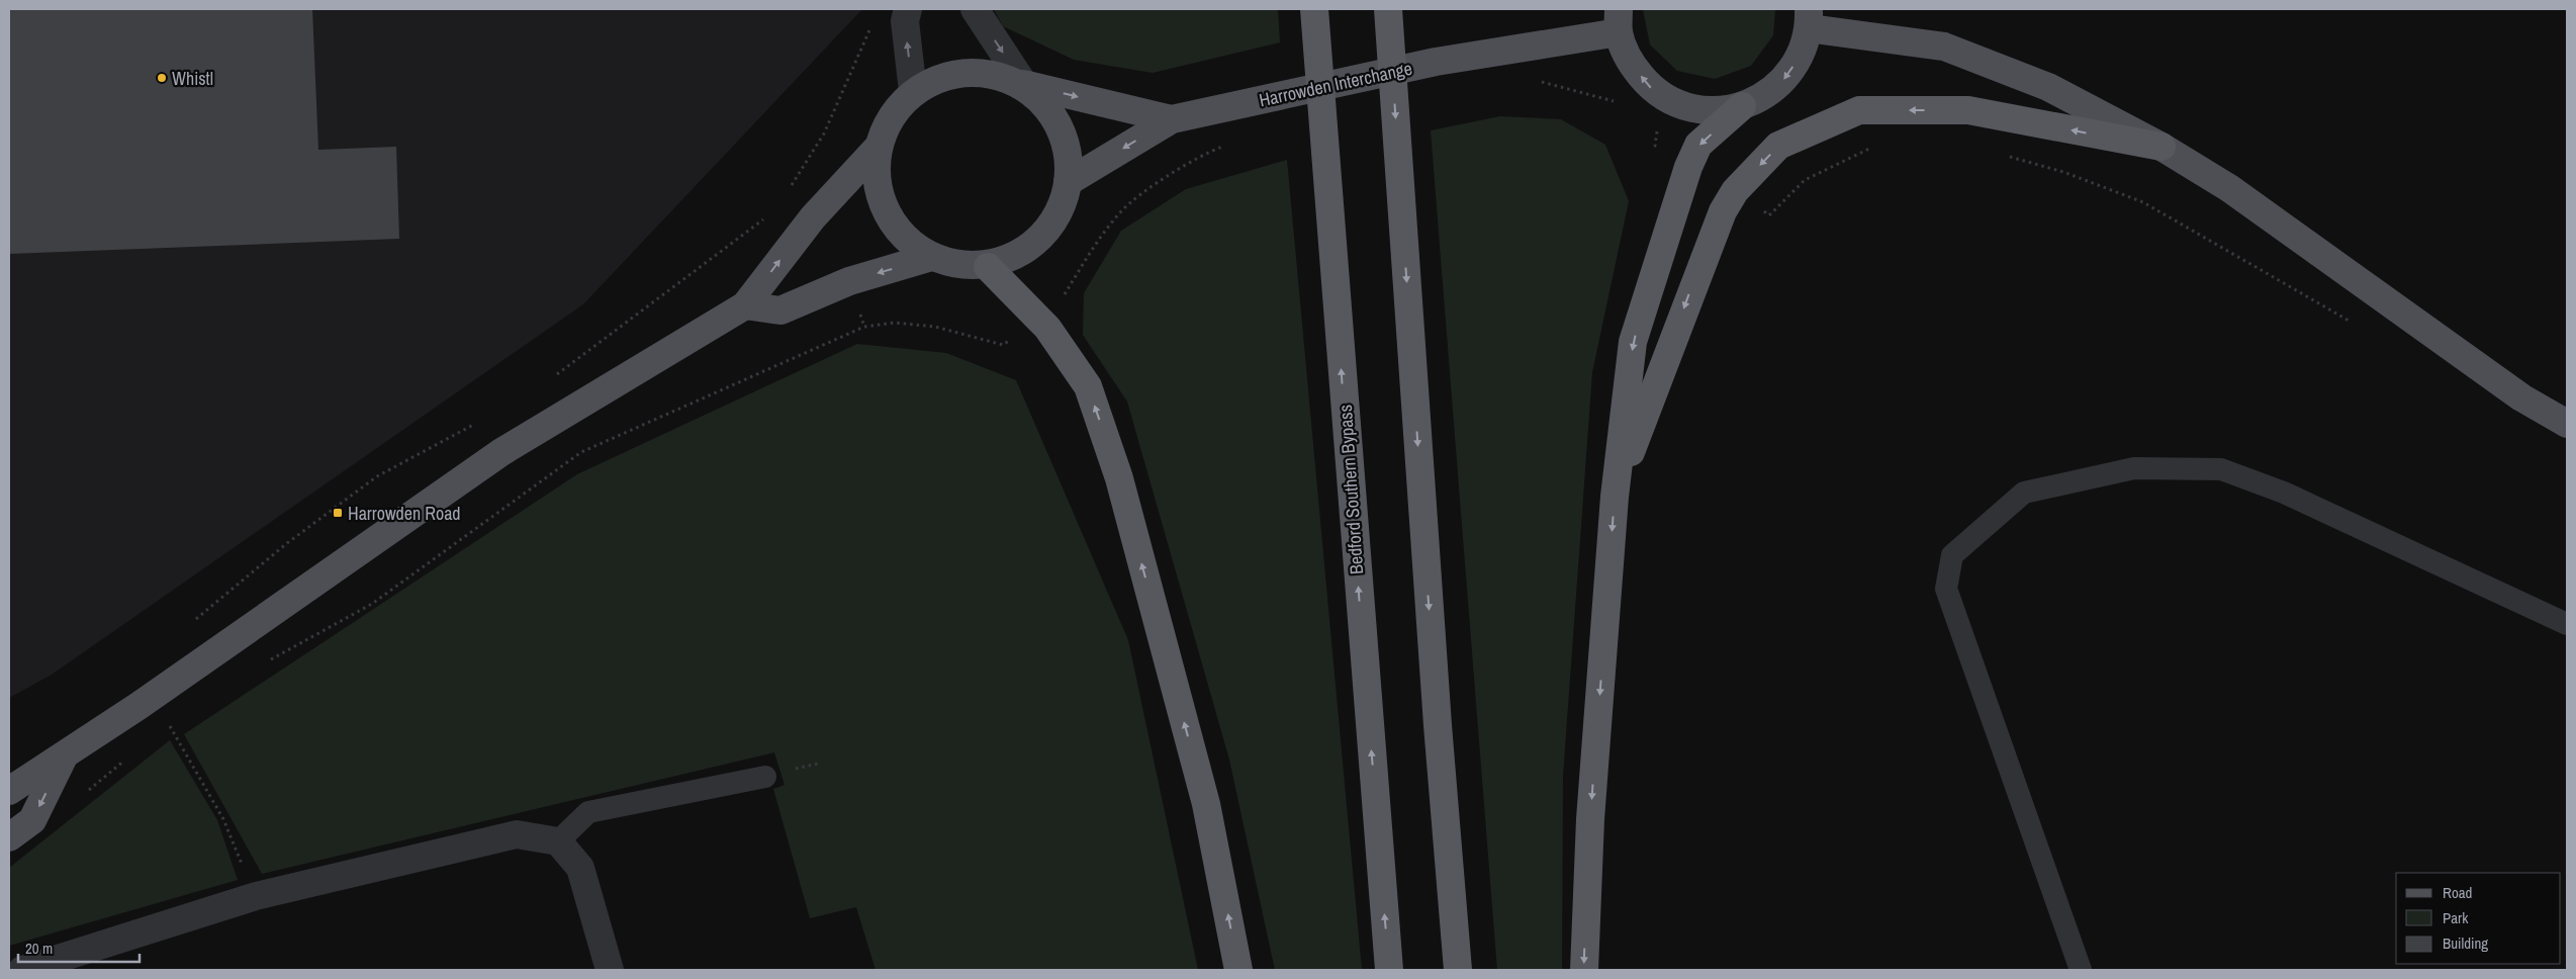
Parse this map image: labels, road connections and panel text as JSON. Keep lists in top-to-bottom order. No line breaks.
{"streets":{"highway":["Bedford Southern Bypass"],"main road":["Harrowden Interchange"]},"places":{"other":["Whistl"],"transit":["Harrowden Road"]},"legend":["Road","Park","Building"],"scale_bar":"20 m"}
